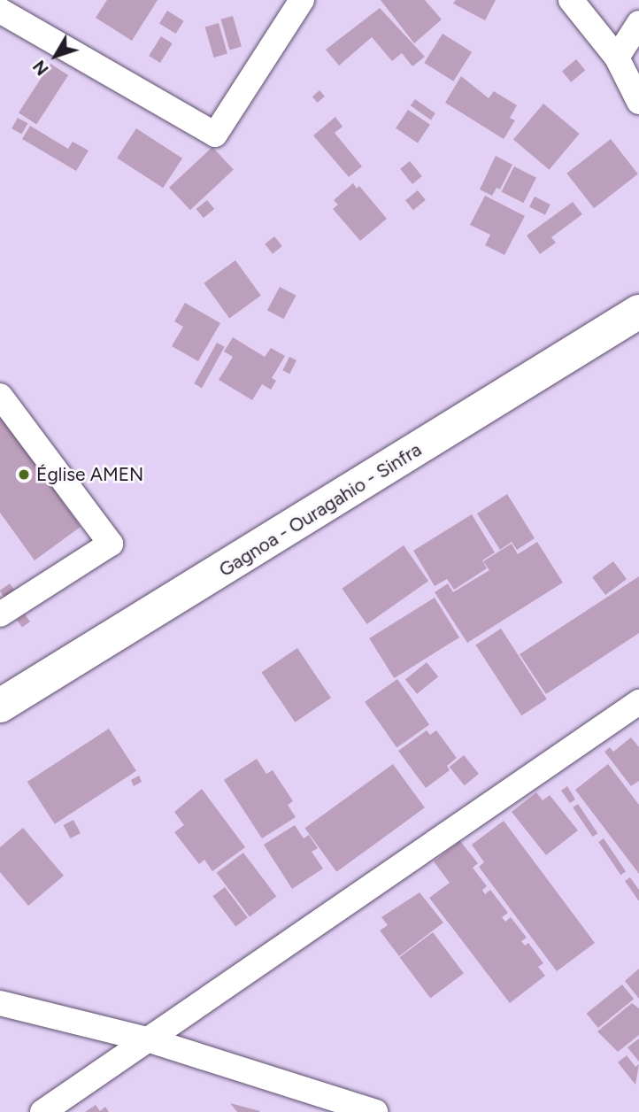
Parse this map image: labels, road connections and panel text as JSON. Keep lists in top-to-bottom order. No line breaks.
{"streets":{"main road":["Gagnoa - Ouragahio - Sinfra"]},"places":["Église AMEN"],"north":"bottom left"}
